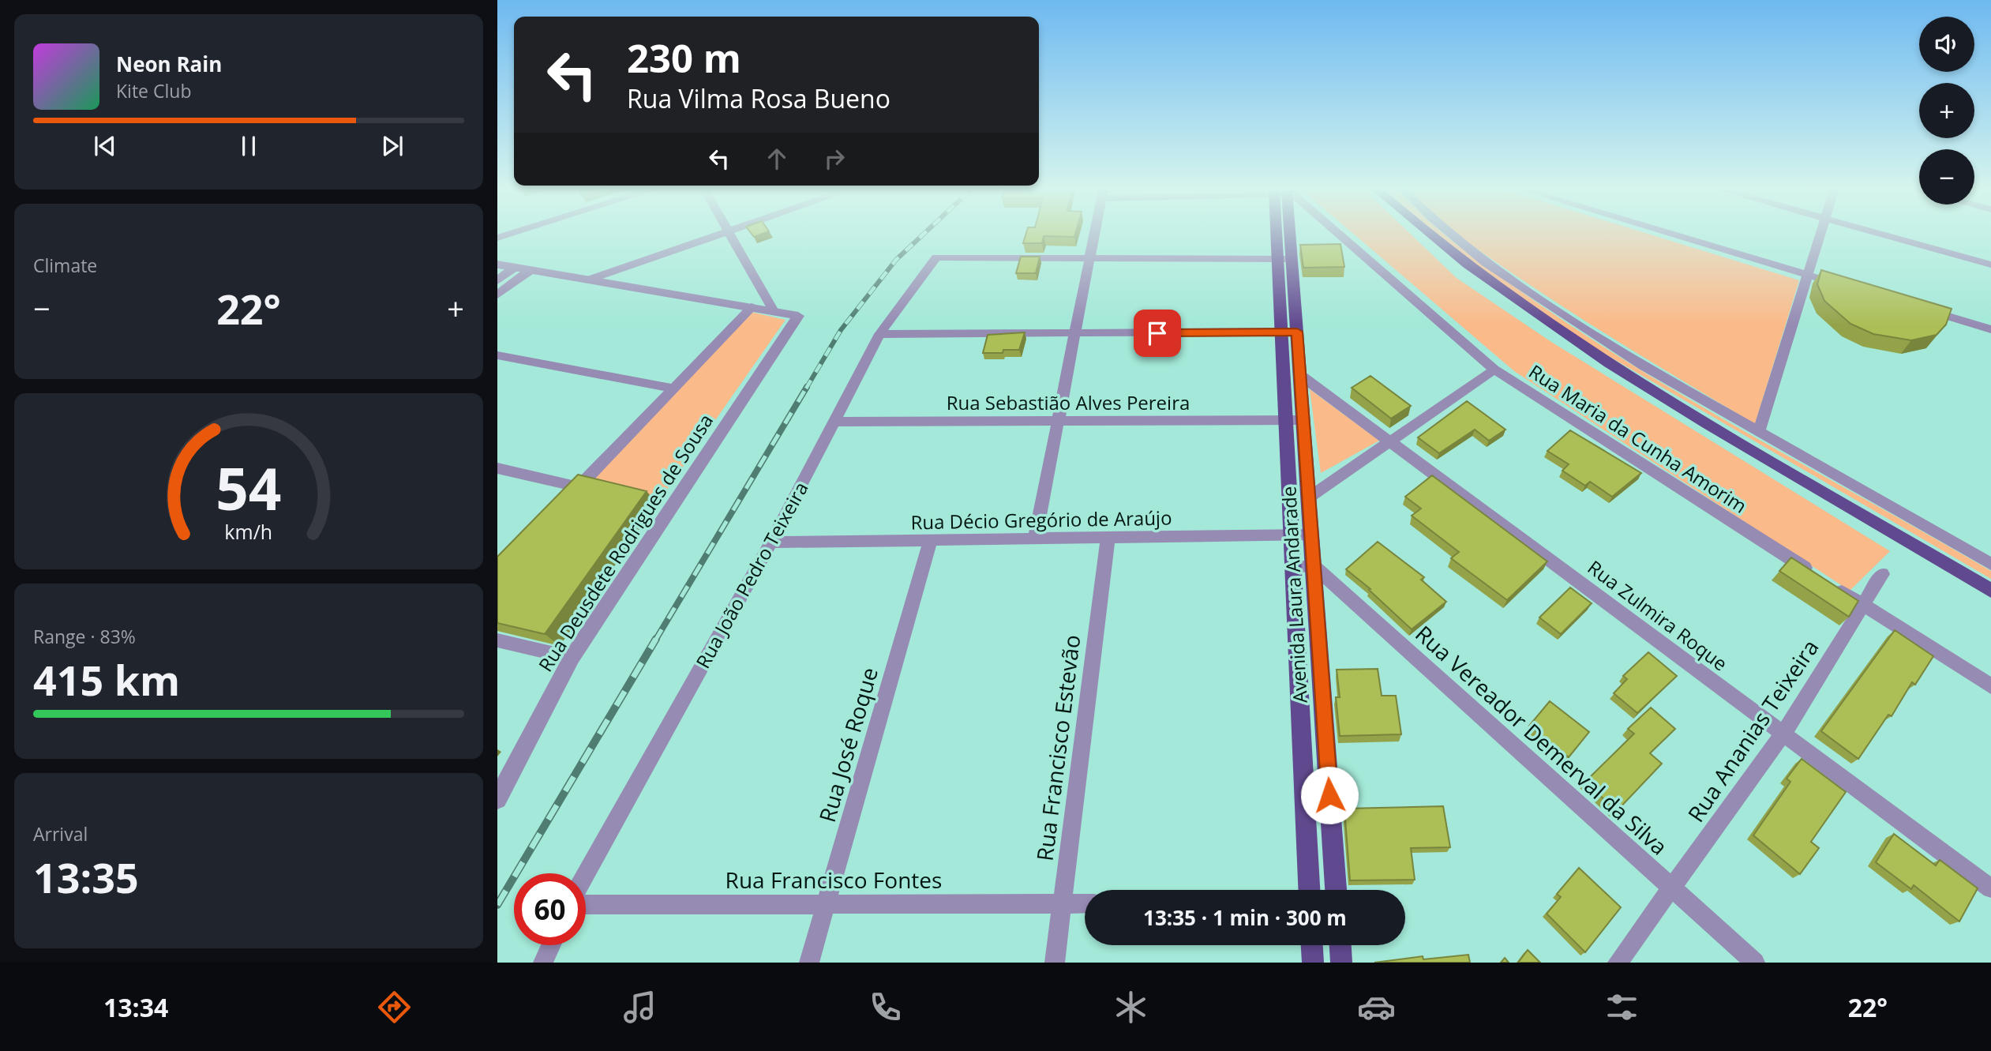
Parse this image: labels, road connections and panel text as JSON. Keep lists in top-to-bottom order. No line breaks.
{"streets":{"main road":["Avenida Laura Andarade"],"street":["Rua Sebastião Alves Pereira","Rua Maria da Cunha Amorim","Rua Décio Gregório de Araújo","Rua Deusdete Rodrigues de Sousa","Rua João Pedro Teixeira","Rua Zulmira Roque","Rua Ananias Teixeira","Rua Vereador Demerval da Silva","Rua José Roque","Rua Francisco Estevão","Rua Francisco Fontes"]},"crossings":[["Rua Sebastião Alves Pereira","Rua João Pedro Teixeira"],["Rua Sebastião Alves Pereira","Avenida Laura Andarade"],["Rua Maria da Cunha Amorim","Rua Ananias Teixeira"],["Rua Décio Gregório de Araújo","Rua João Pedro Teixeira"],["Rua Décio Gregório de Araújo","Avenida Laura Andarade"],["Rua Décio Gregório de Araújo","Rua José Roque"],["Rua Décio Gregório de Araújo","Rua Francisco Estevão"],["Rua Zulmira Roque","Rua Ananias Teixeira"],["Rua Ananias Teixeira","Rua Vereador Demerval da Silva"],["Rua José Roque","Rua Francisco Fontes"],["Rua Francisco Estevão","Rua Francisco Fontes"]],"page":{"map_buttons":["+","−"],"turn":["230 m","Rua Vilma Rosa Bueno"],"song":["Neon Rain","Kite Club"],"tile":["Climate",["Range · 83%","415 km"],["Arrival","13:35"]],"heat":["−","22°","+"],"limit":"60","trip":"13:35 · 1 min · 300 m","tabs":["13:34","22°"],"gauge":["54","km/h"]}}
